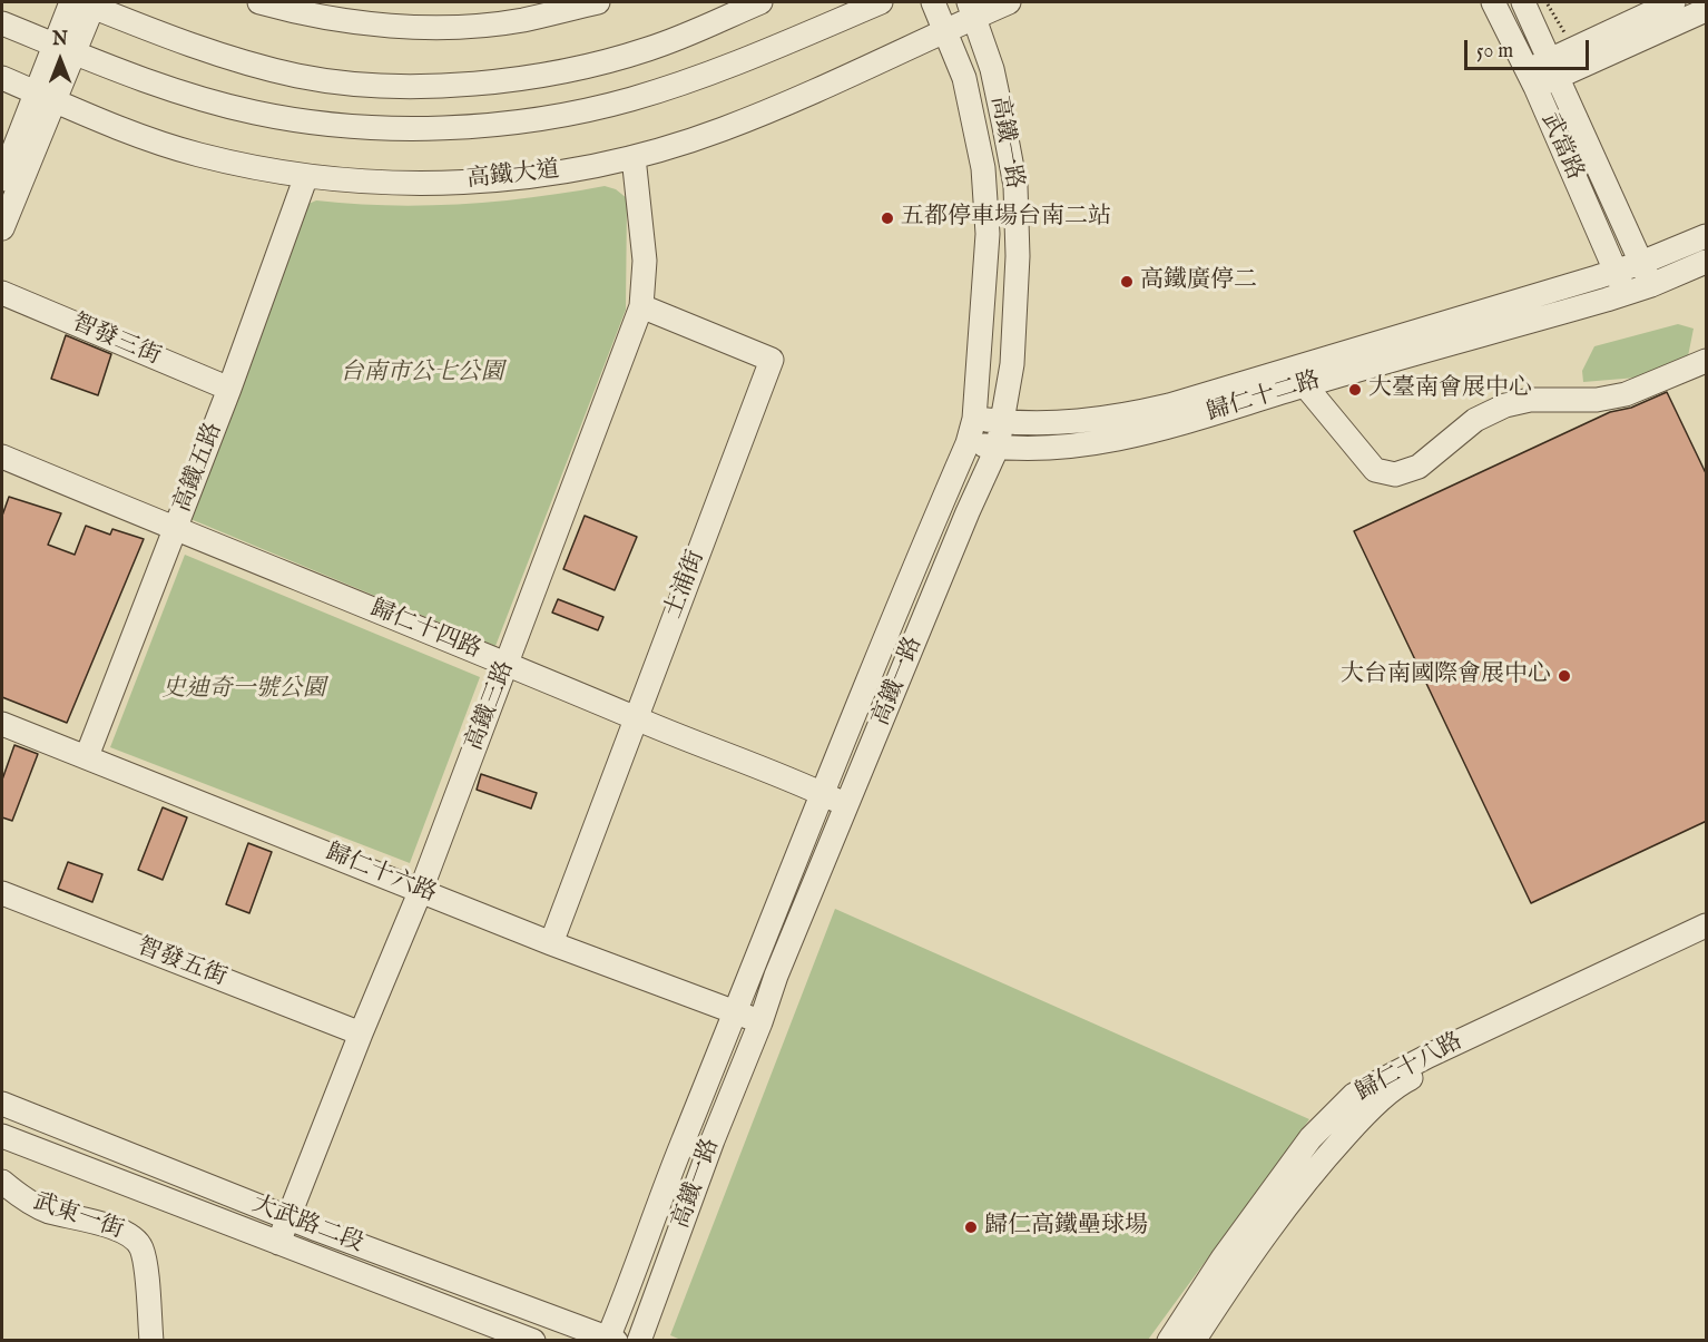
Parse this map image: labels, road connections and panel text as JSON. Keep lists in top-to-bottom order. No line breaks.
{"streets":{"street":["高鐵一路","武當路","高鐵大道","智發三街","歸仁十二路","高鐵五路","土浦街","歸仁十四路","高鐵三路","歸仁十六路","智發五街","歸仁十八路","武東一街","大武路二段"]},"crossings":[["高鐵一路","高鐵大道"],["高鐵一路","歸仁十二路"],["高鐵一路","歸仁十四路"],["高鐵一路","歸仁十六路"],["高鐵一路","大武路二段"],["武當路","歸仁十二路"],["高鐵大道","高鐵五路"],["高鐵大道","高鐵三路"],["智發三街","高鐵五路"],["高鐵五路","歸仁十四路"],["高鐵五路","歸仁十六路"],["土浦街","歸仁十四路"],["土浦街","高鐵三路"],["土浦街","歸仁十六路"],["歸仁十四路","高鐵三路"],["高鐵三路","歸仁十六路"],["高鐵三路","智發五街"],["高鐵三路","大武路二段"]],"parks":["台南市公七公園","史迪奇一號公園"],"places":["五都停車場台南二站","高鐵廣停二","大臺南會展中心","大台南國際會展中心","歸仁高鐵壘球場"],"scale_bar":"50 m","north":"top"}
